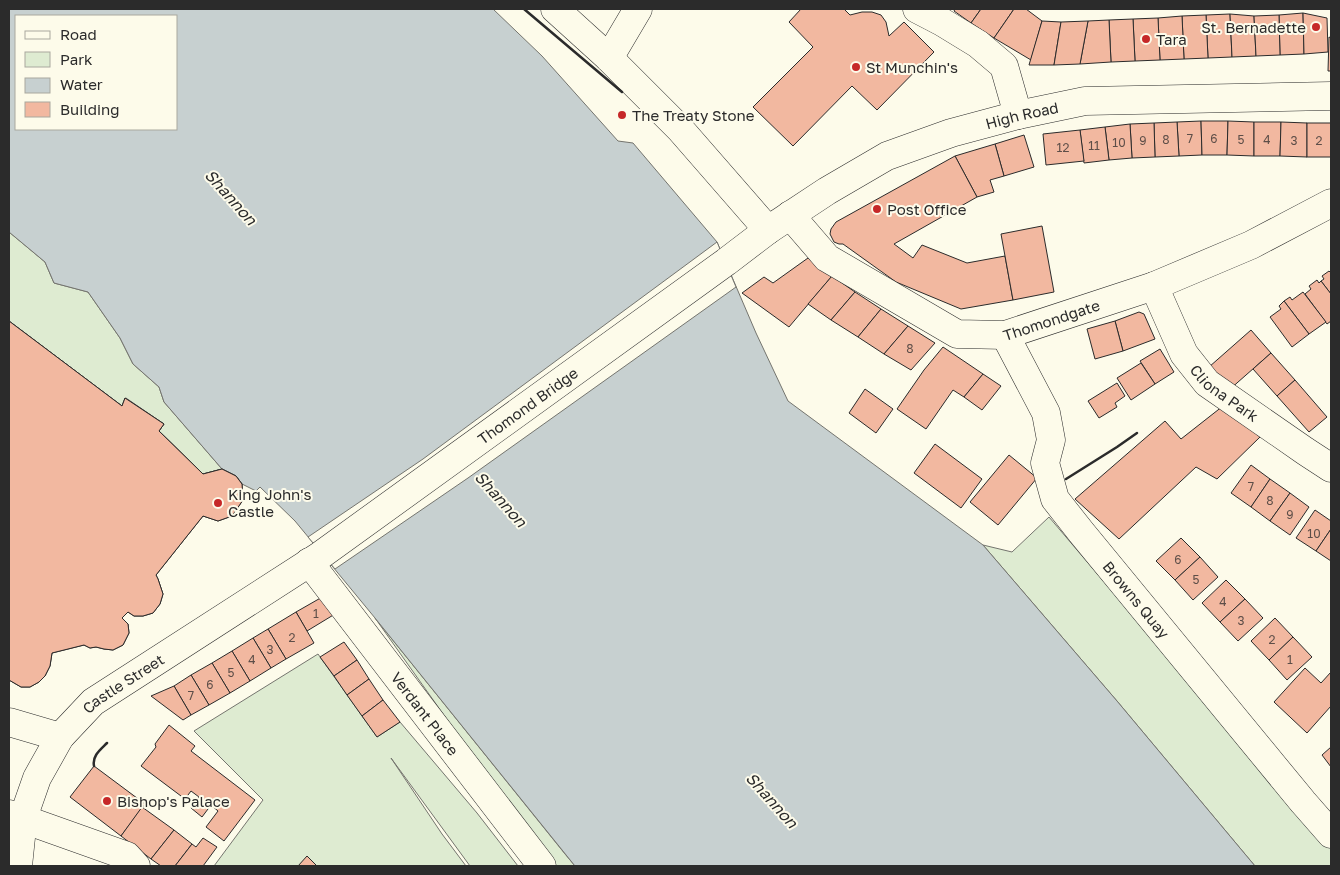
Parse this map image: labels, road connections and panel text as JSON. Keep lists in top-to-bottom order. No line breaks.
{"streets":{"street":["High Road","Thomondgate","Cliona Park","Thomond Bridge","Browns Quay","Castle Street","Verdant Place"]},"crossings":[["High Road","Thomondgate"],["High Road","Thomond Bridge"],["Thomondgate","Cliona Park"],["Thomondgate","Browns Quay"],["Thomond Bridge","Castle Street"],["Thomond Bridge","Verdant Place"],["Castle Street","Verdant Place"]],"water":["Shannon"],"places":["St. Bernadette","Tara","St Munchin's","The Treaty Stone","Post Office","King John's Castle","Bishop's Palace"],"house_numbers":["7","6","8","5","4","9","3","2","10","11","12","8","7","8","9","10","6","5","4","1","3","2","2","3","4","1","5","6","7"],"legend":["Road","Park","Water","Building"]}
